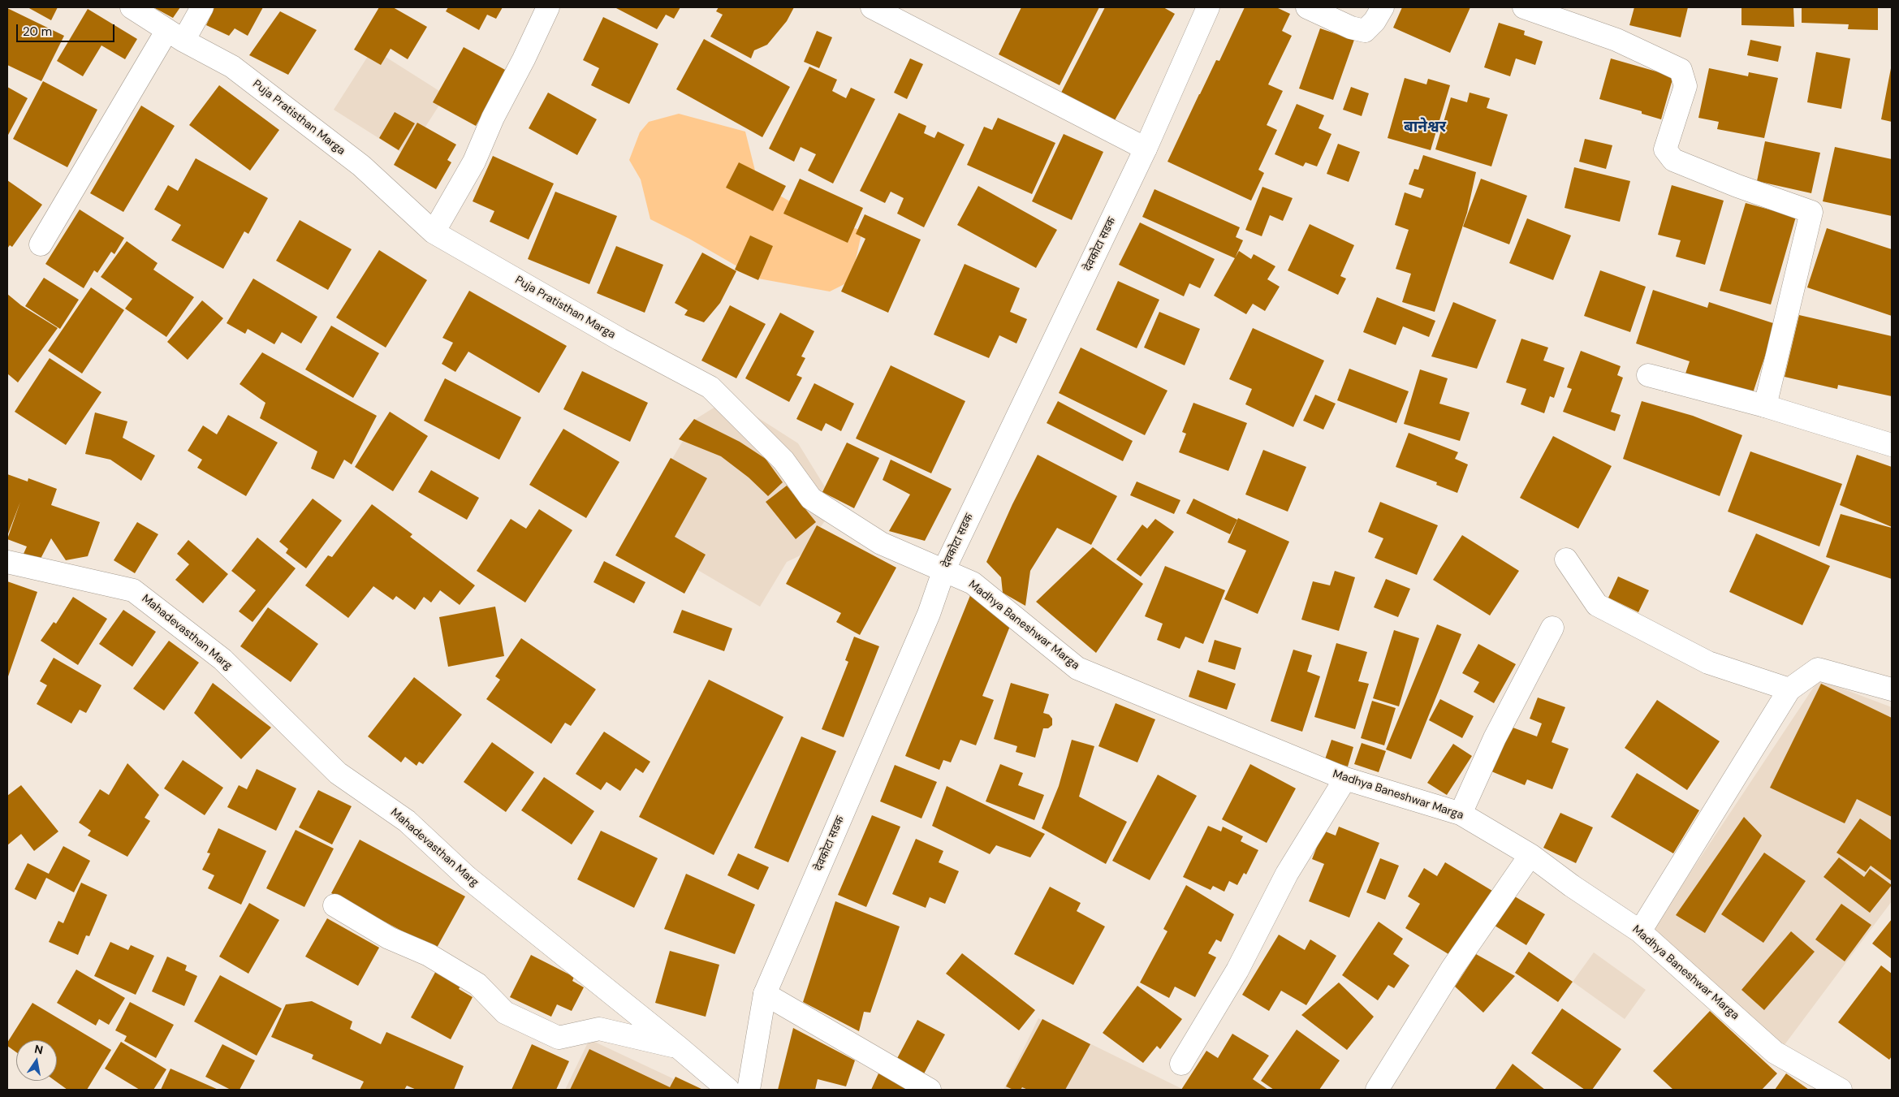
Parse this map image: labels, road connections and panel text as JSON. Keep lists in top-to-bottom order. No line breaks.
{"streets":{"street":["Puja Pratisthan Marga","देवकोटा सडक","Madhya Baneshwar Marga","Mahadevasthan Marg"]},"crossings":[["Puja Pratisthan Marga","देवकोटा सडक"],["Puja Pratisthan Marga","Madhya Baneshwar Marga"],["देवकोटा सडक","Madhya Baneshwar Marga"]],"districts":["बानेश्वर"],"scale_bar":"20 m","north":"top"}
